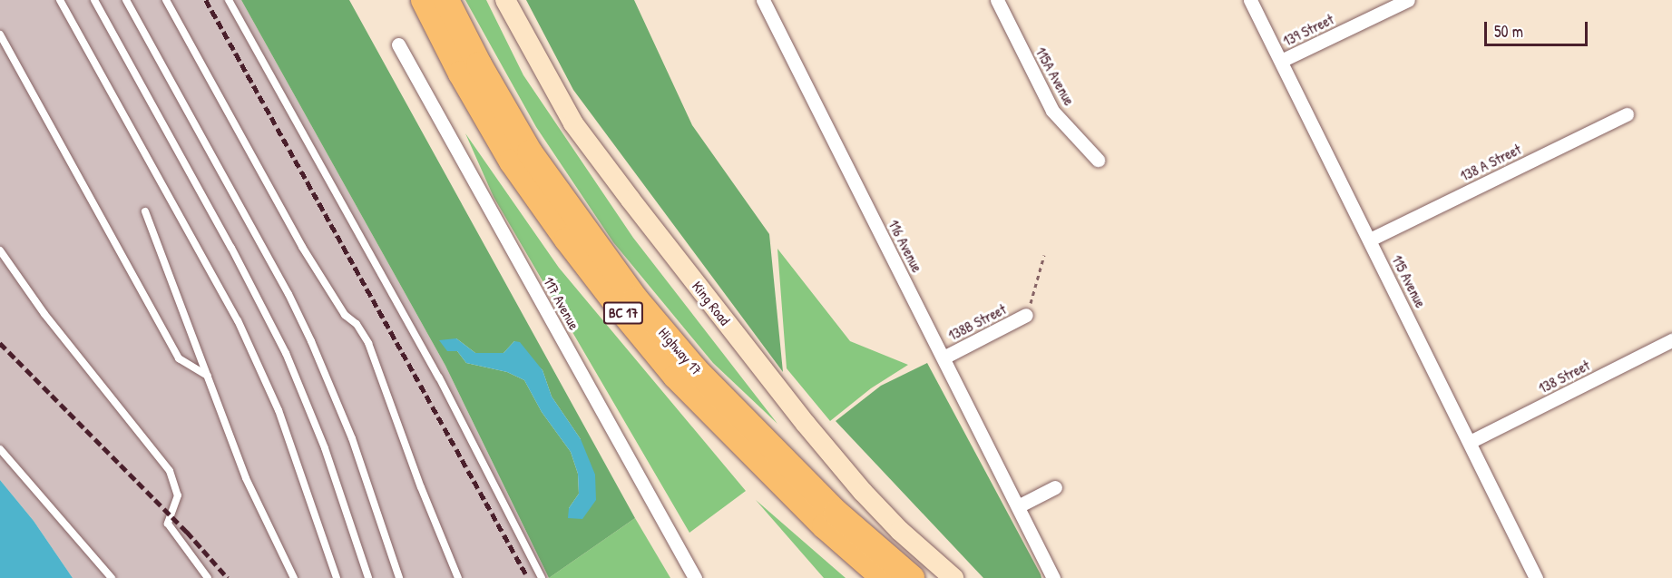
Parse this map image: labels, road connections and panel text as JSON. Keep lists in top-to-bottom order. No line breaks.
{"streets":{"highway":["BC 17","Highway 17"],"street":["139 Street","115A Avenue","138 A Street","116 Avenue","115 Avenue","117 Avenue","King Road","138B Street","138 Street"]},"crossings":[["139 Street","115 Avenue"],["138 A Street","115 Avenue"],["116 Avenue","138B Street"],["115 Avenue","138 Street"]],"scale_bar":"50 m"}
